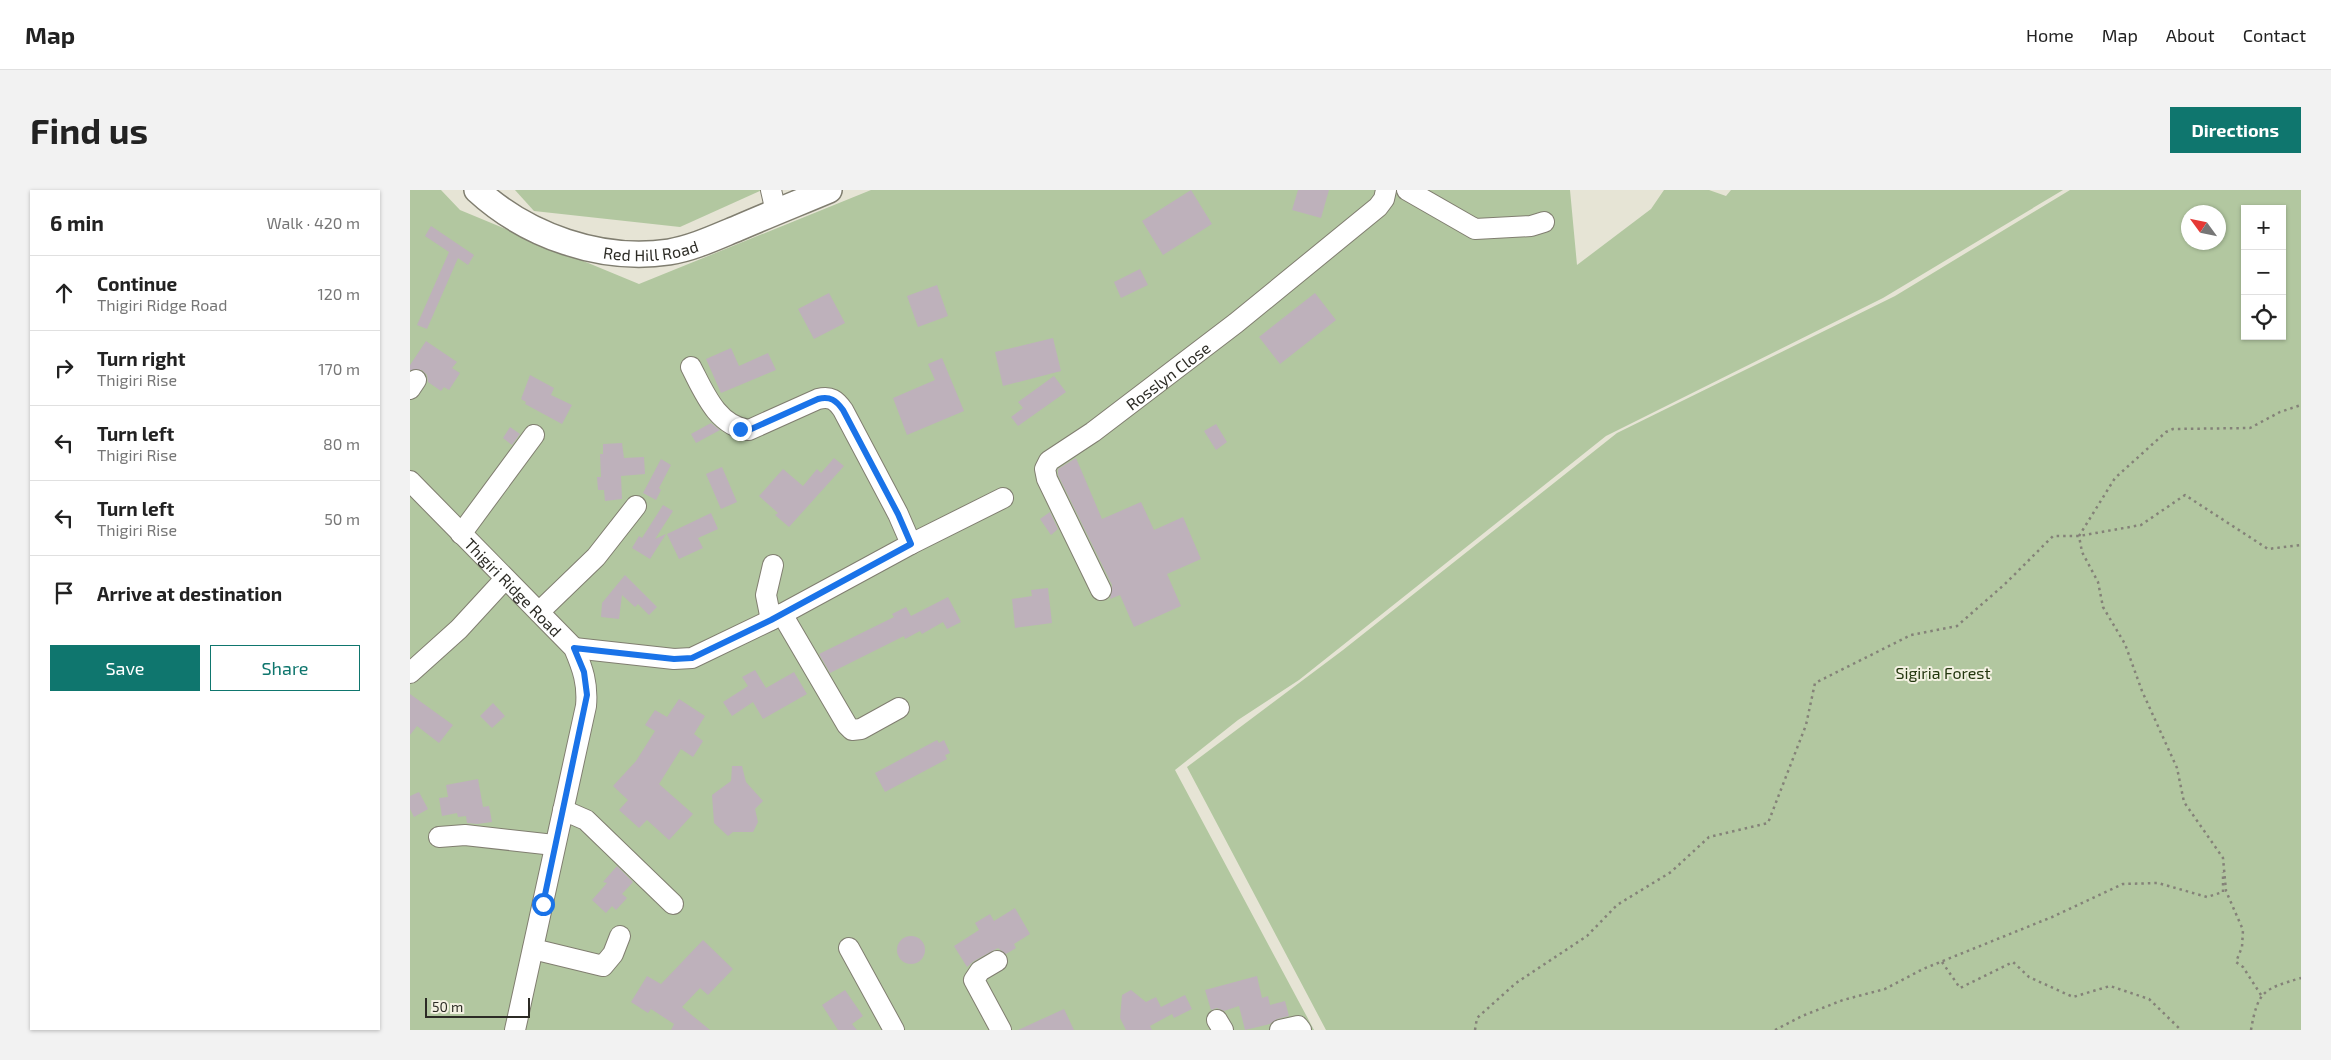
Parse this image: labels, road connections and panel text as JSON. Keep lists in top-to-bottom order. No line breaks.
{"streets":{"main road":["Red Hill Road"],"street":["Rosslyn Close","Thigiri Ridge Road"]},"parks":["Sigiria Forest"],"scale_bar":"50 m","north":"top left","page":{"header":"Map","nav":["Home","Map","About","Contact"],"buttons":["Directions",["Save","Share"]],"title":"Find us","heading":["6 min","Walk · 420 m"],"map_buttons":["+","−"],"list":[["Continue","Thigiri Ridge Road","120 m"],["Turn right","Thigiri Rise","170 m"],["Turn left","Thigiri Rise","80 m"],["Turn left","Thigiri Rise","50 m"],"Arrive at destination"],"scale":"50 m"}}
